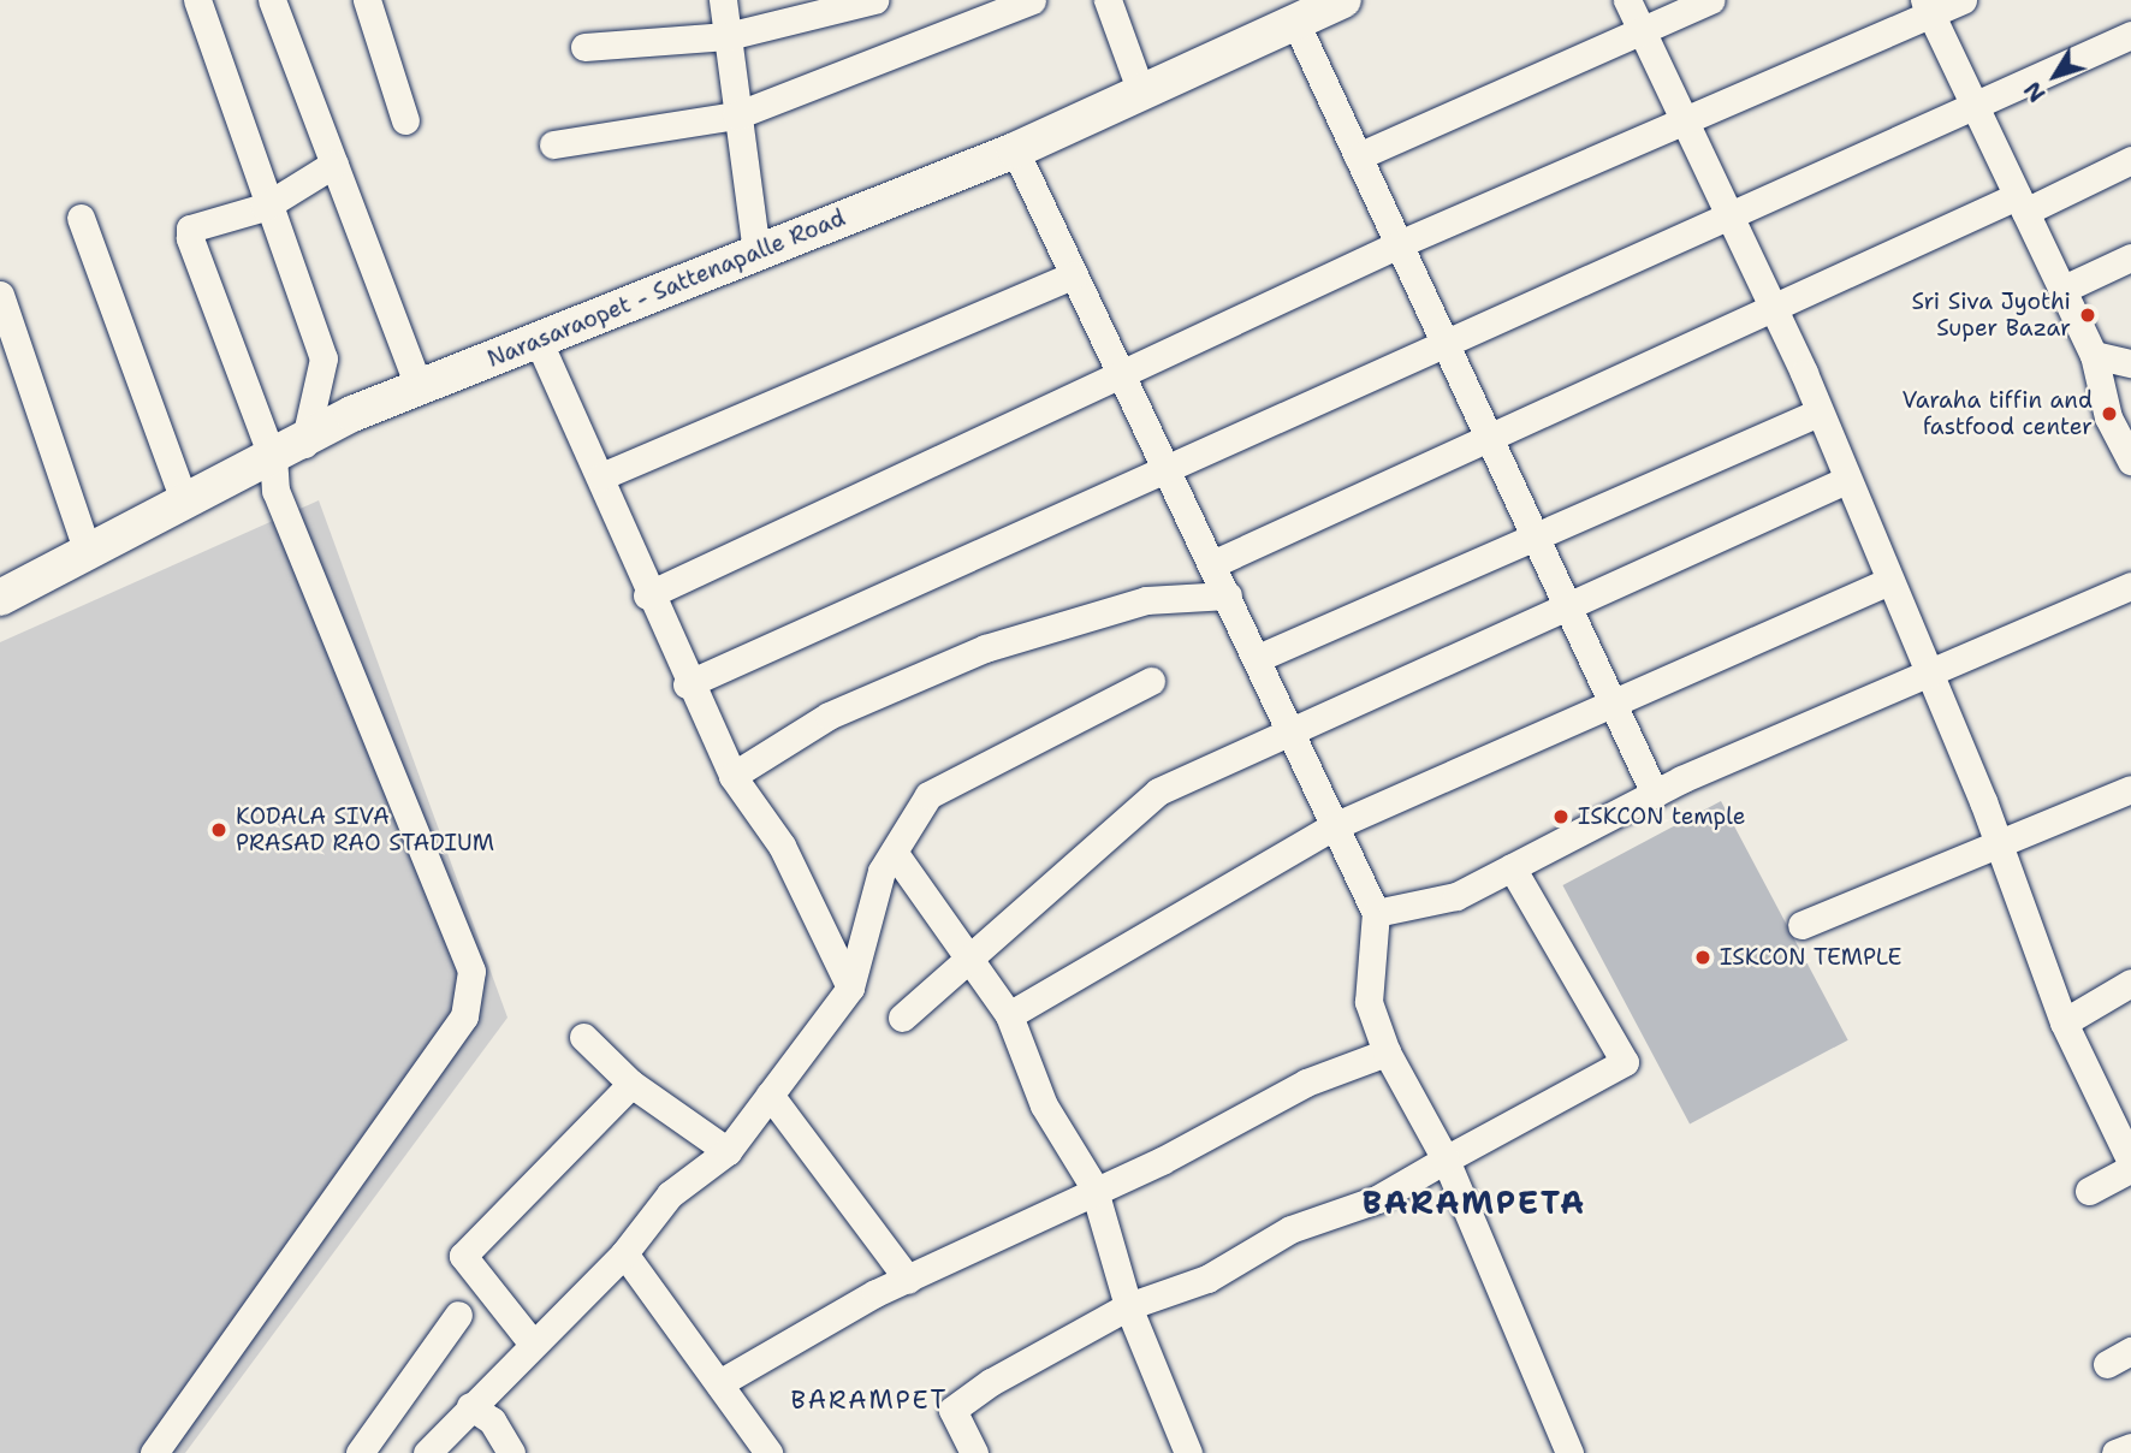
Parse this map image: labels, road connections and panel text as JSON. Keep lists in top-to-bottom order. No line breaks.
{"streets":{"main road":["Narasaraopet - Sattenapalle Road"]},"districts":["BARAMPETA","BARAMPET"],"places":["Sri Siva Jyothi Super Bazar","Varaha tiffin and fastfood center","ISKCON temple","KODALA SIVA PRASAD RAO STADIUM","ISKCON TEMPLE"],"north":"bottom left"}
